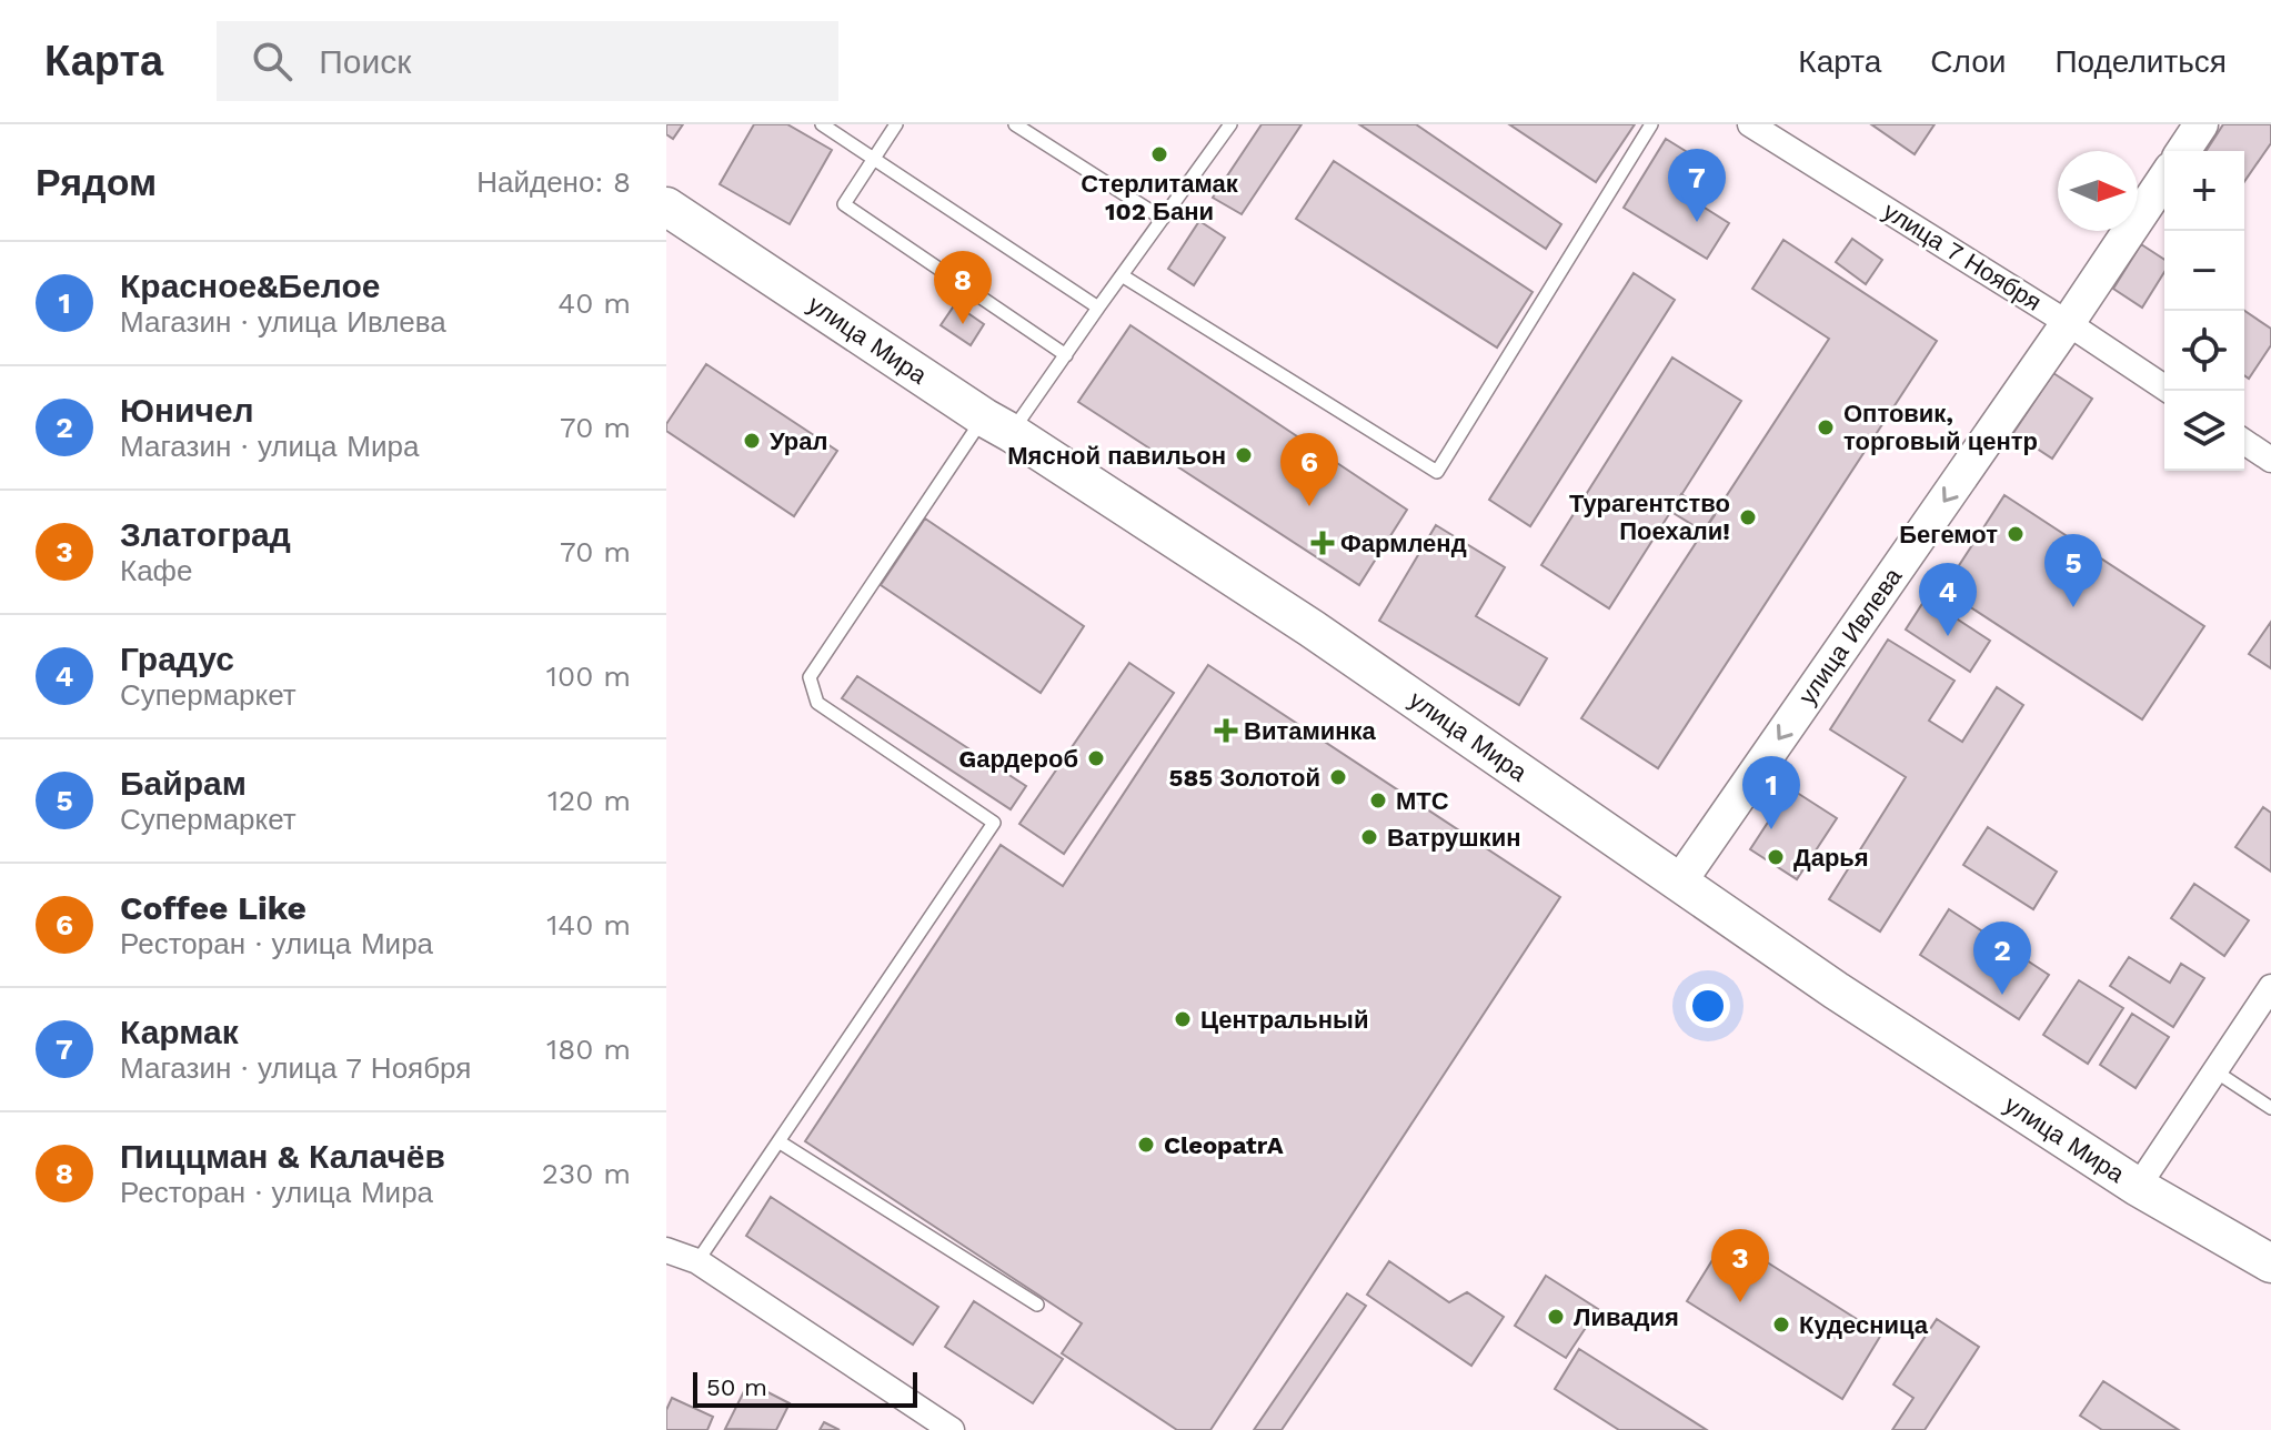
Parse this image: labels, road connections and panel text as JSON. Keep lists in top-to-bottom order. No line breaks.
{"streets":{"main road":["улица Мира"],"street":["улица 7 Ноября","улица Ивлева"]},"crossings":[["улица 7 Ноября","улица Ивлева"],["улица Мира","улица Ивлева"]],"one_way":["улица Ивлева"],"places":{"other":["Стерлитамак 102 Бани","Оптовик, торговый центр","Урал","Мясной павильон","Турагентство Поехали!","Бегемот","Gардероб","585 Золотой","МТС","Ватрушкин","Дарья","Центральный","CleopatrA","Ливадия","Кудесница"],"health":["Фармленд","Витаминка"]},"scale_bar":"50 m","north":"right","page":{"header":"Карта","search":"Поиск","nav":["Карта","Слои","Поделиться"],"heading":["Рядом","Найдено: 8"],"pins":["7","8","6","5","4","1","2","3"],"map_buttons":["+","−"],"list":[{"mark":"1","name":"Красное&Белое","note":"Магазин · улица Ивлева","value":"40 m"},{"mark":"2","name":"Юничел","note":"Магазин · улица Мира","value":"70 m"},{"mark":"3","name":"Златоград","note":"Кафе","value":"70 m"},{"mark":"4","name":"Градус","note":"Супермаркет","value":"100 m"},{"mark":"5","name":"Байрам","note":"Супермаркет","value":"120 m"},{"mark":"6","name":"Coffee Like","note":"Ресторан · улица Мира","value":"140 m"},{"mark":"7","name":"Кармак","note":"Магазин · улица 7 Ноября","value":"180 m"},{"mark":"8","name":"Пиццман & Калачёв","note":"Ресторан · улица Мира","value":"230 m"}],"scale":"50 m"}}
